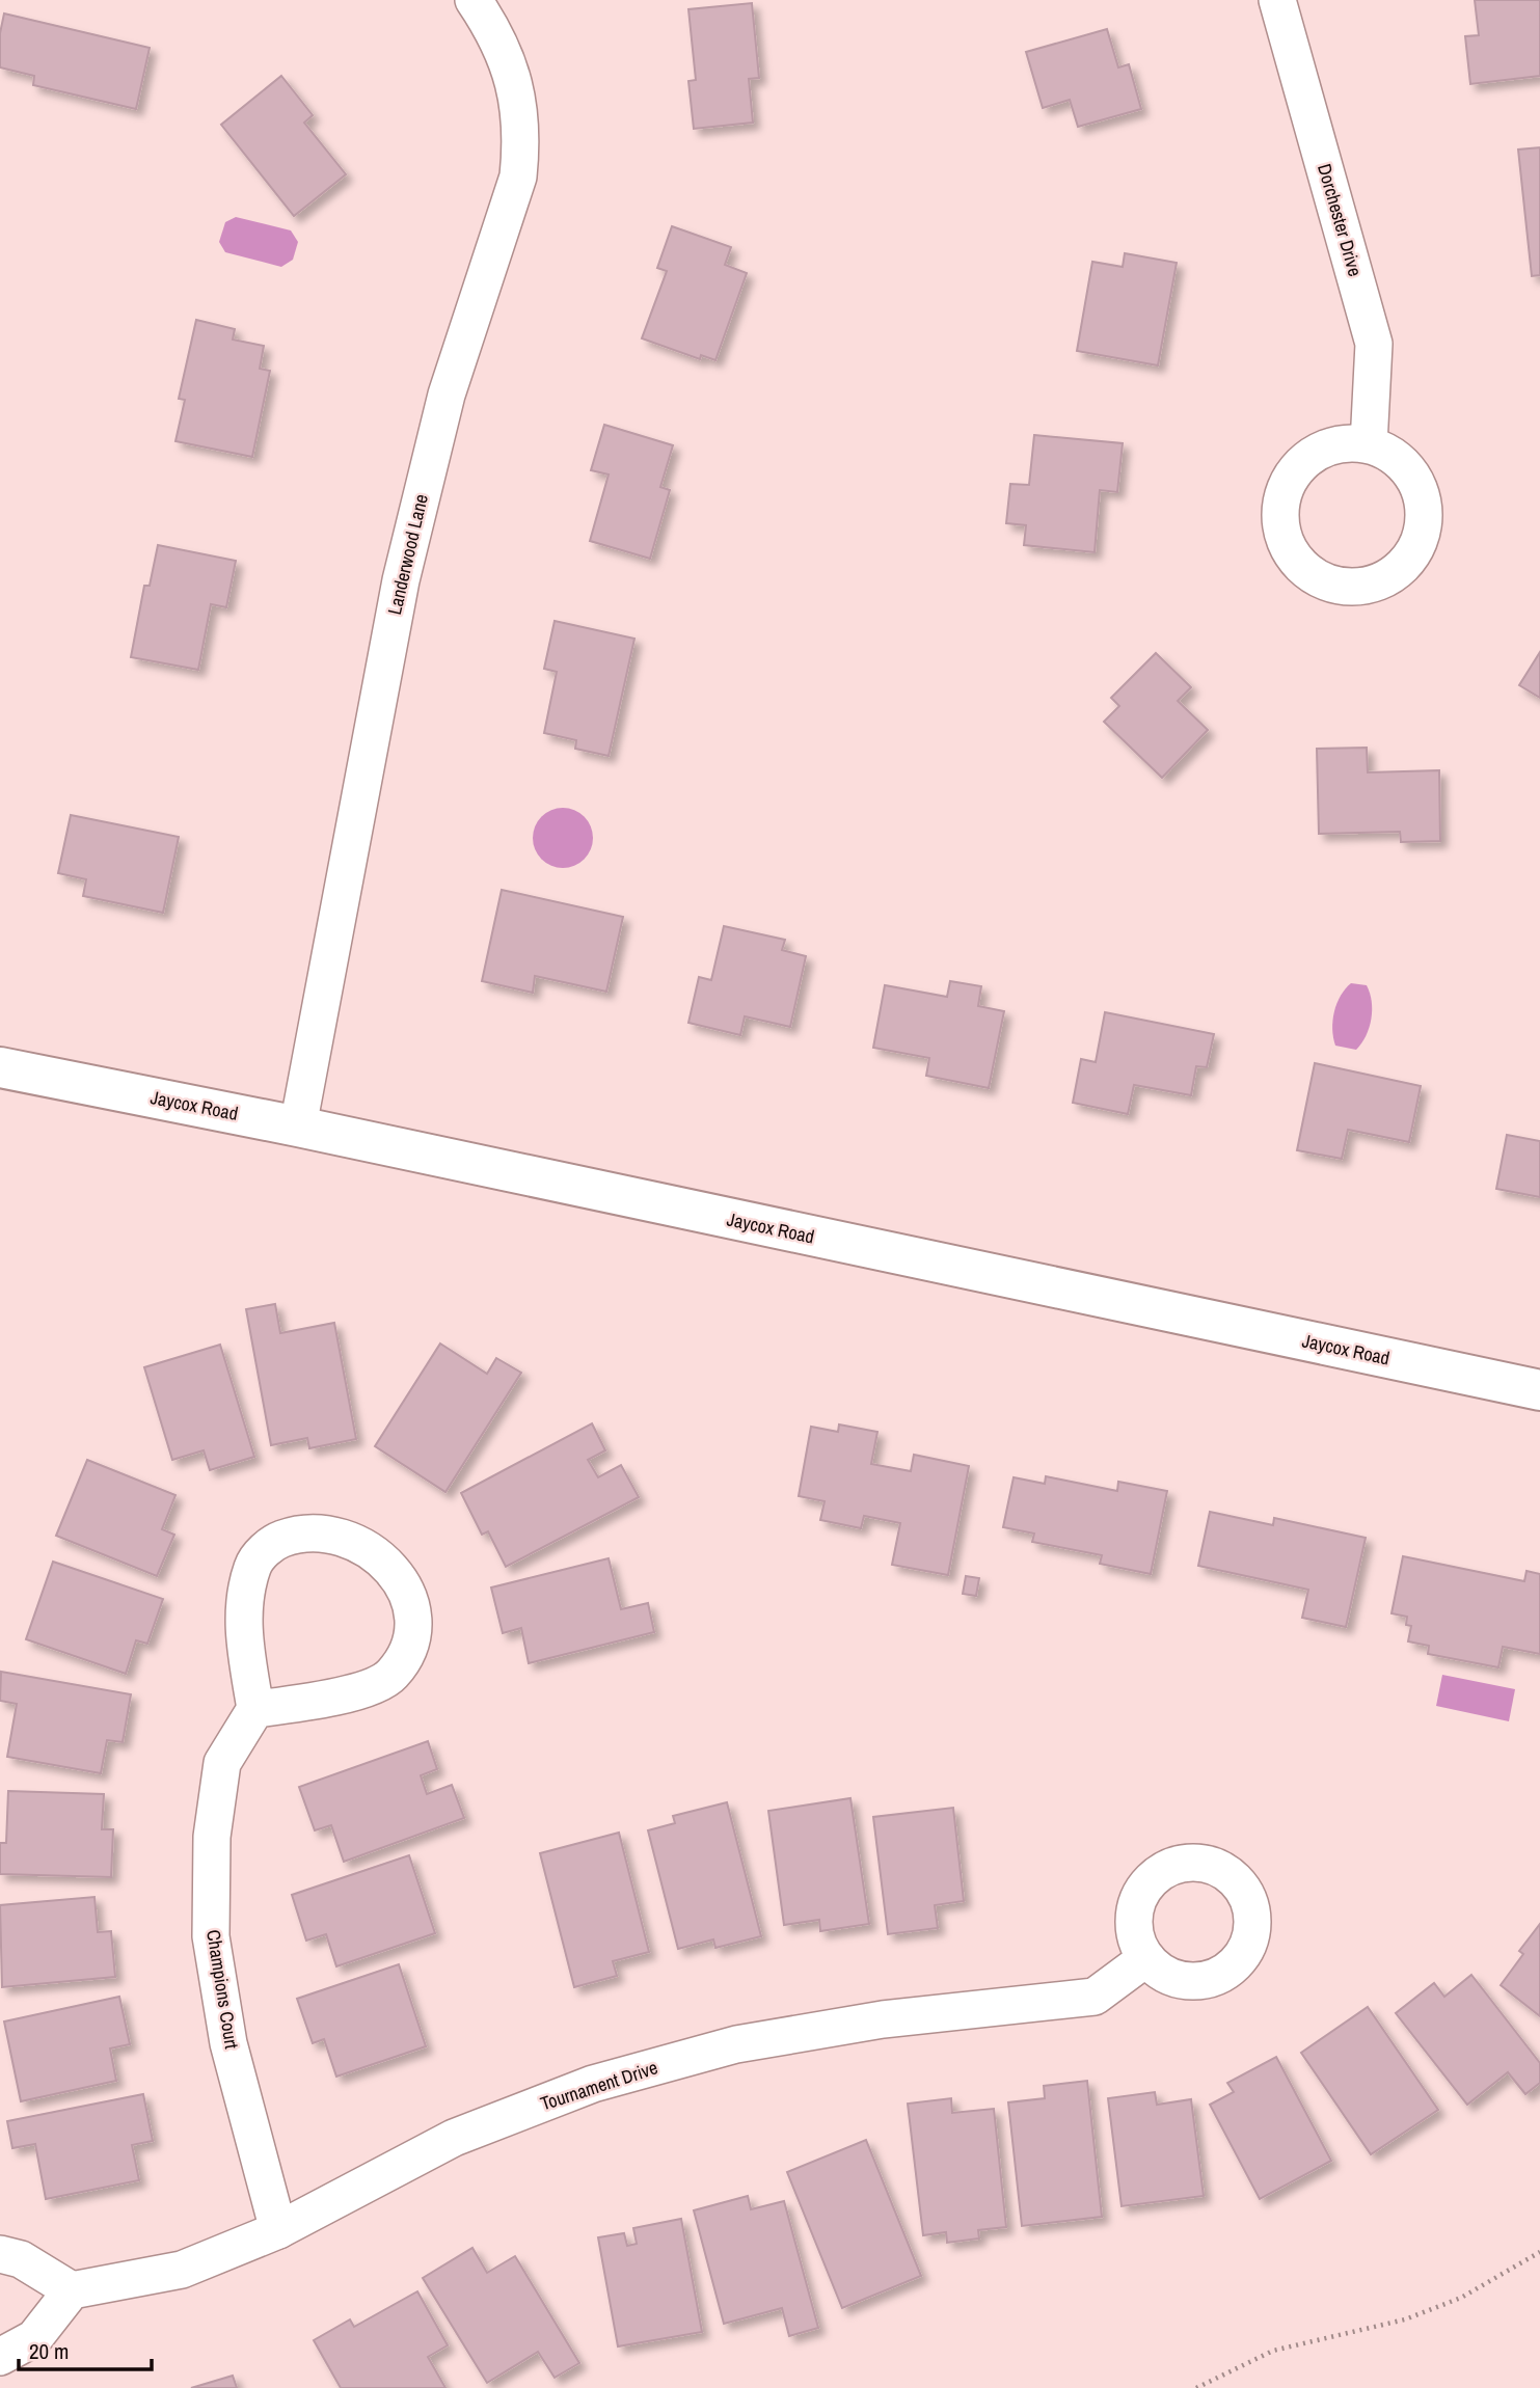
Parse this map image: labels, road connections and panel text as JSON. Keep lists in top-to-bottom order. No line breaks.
{"streets":{"street":["Dorchester Drive","Landerwood Lane","Jaycox Road","Champions Court","Tournament Drive"]},"crossings":[["Landerwood Lane","Jaycox Road"],["Champions Court","Tournament Drive"]],"scale_bar":"20 m"}
